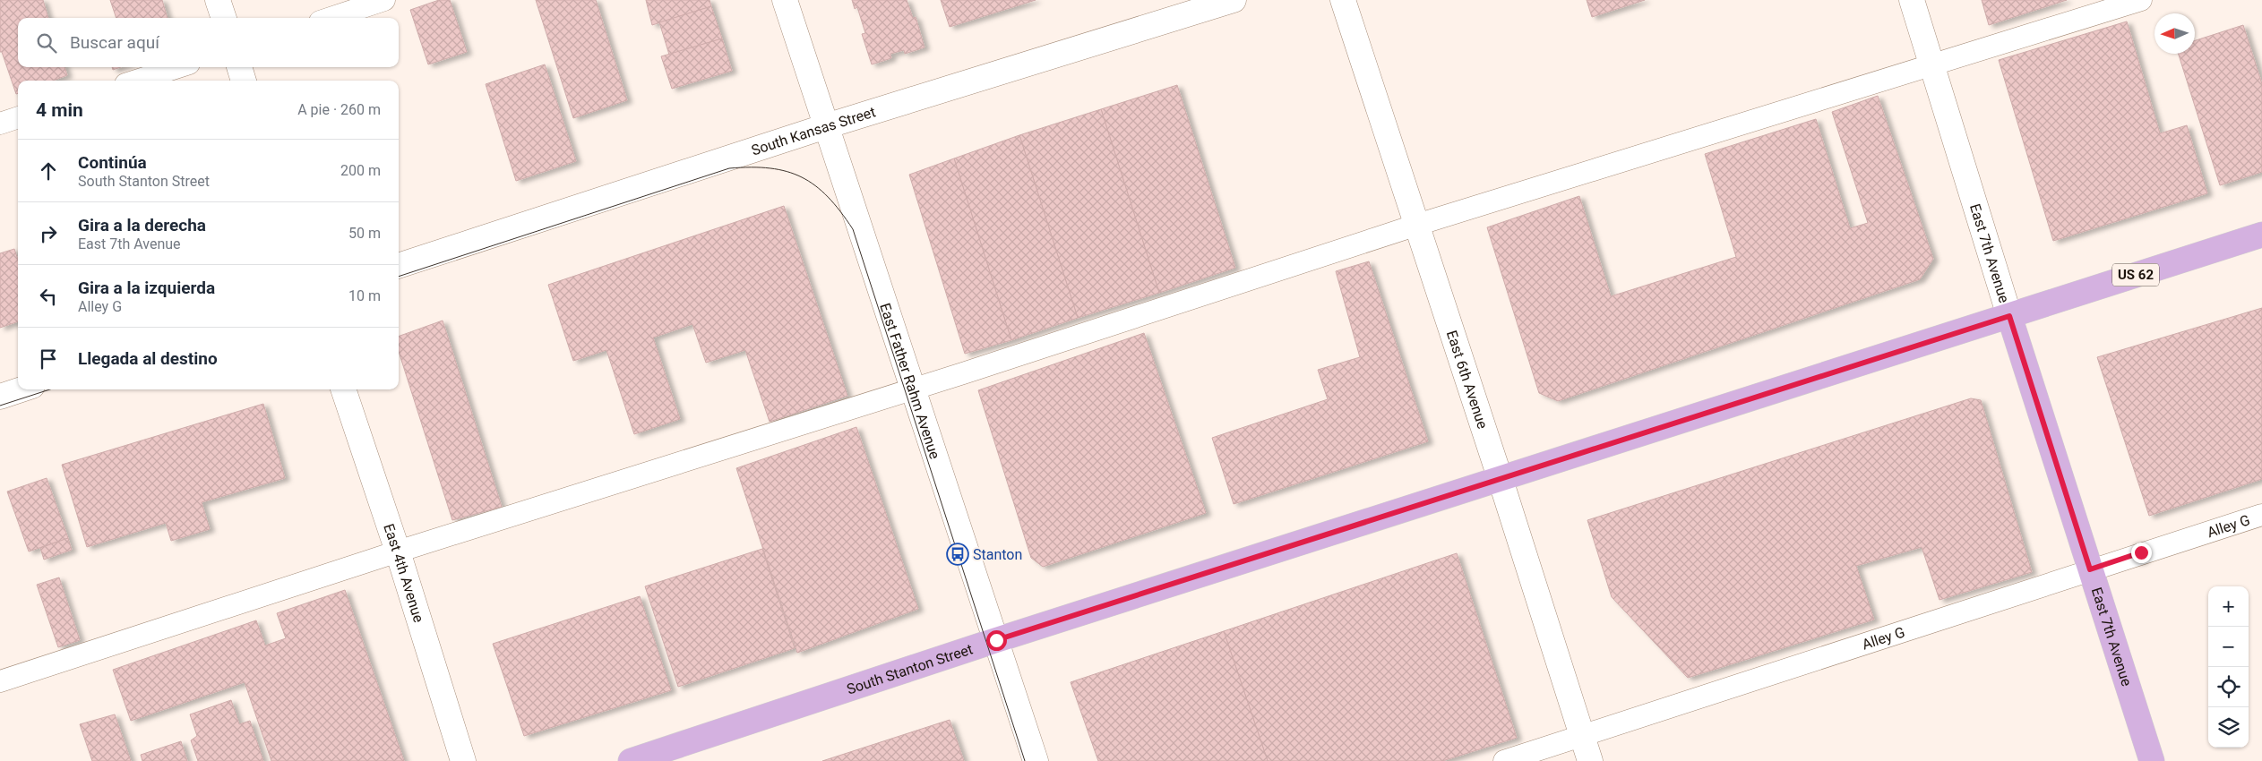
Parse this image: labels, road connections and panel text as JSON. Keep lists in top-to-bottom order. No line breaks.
{"streets":{"main road":["South Kansas Street","East 7th Avenue","US 62","East 6th Avenue","East Father Rahm Avenue","East 4th Avenue","South Stanton Street"],"lane":["Alley G"]},"crossings":[["South Kansas Street","East Father Rahm Avenue"],["East 7th Avenue","Alley G"],["East 7th Avenue","South Stanton Street"],["East 6th Avenue","Alley G"],["East 6th Avenue","South Stanton Street"],["East Father Rahm Avenue","South Stanton Street"]],"places":{"bus stop":["Stanton"]},"north":"left","page":{"search":"Buscar aquí","heading":["4 min","A pie · 260 m"],"list":[["Continúa","South Stanton Street","200 m"],["Gira a la derecha","East 7th Avenue","50 m"],["Gira a la izquierda","Alley G","10 m"],"Llegada al destino"],"map_buttons":["+","−"]}}
